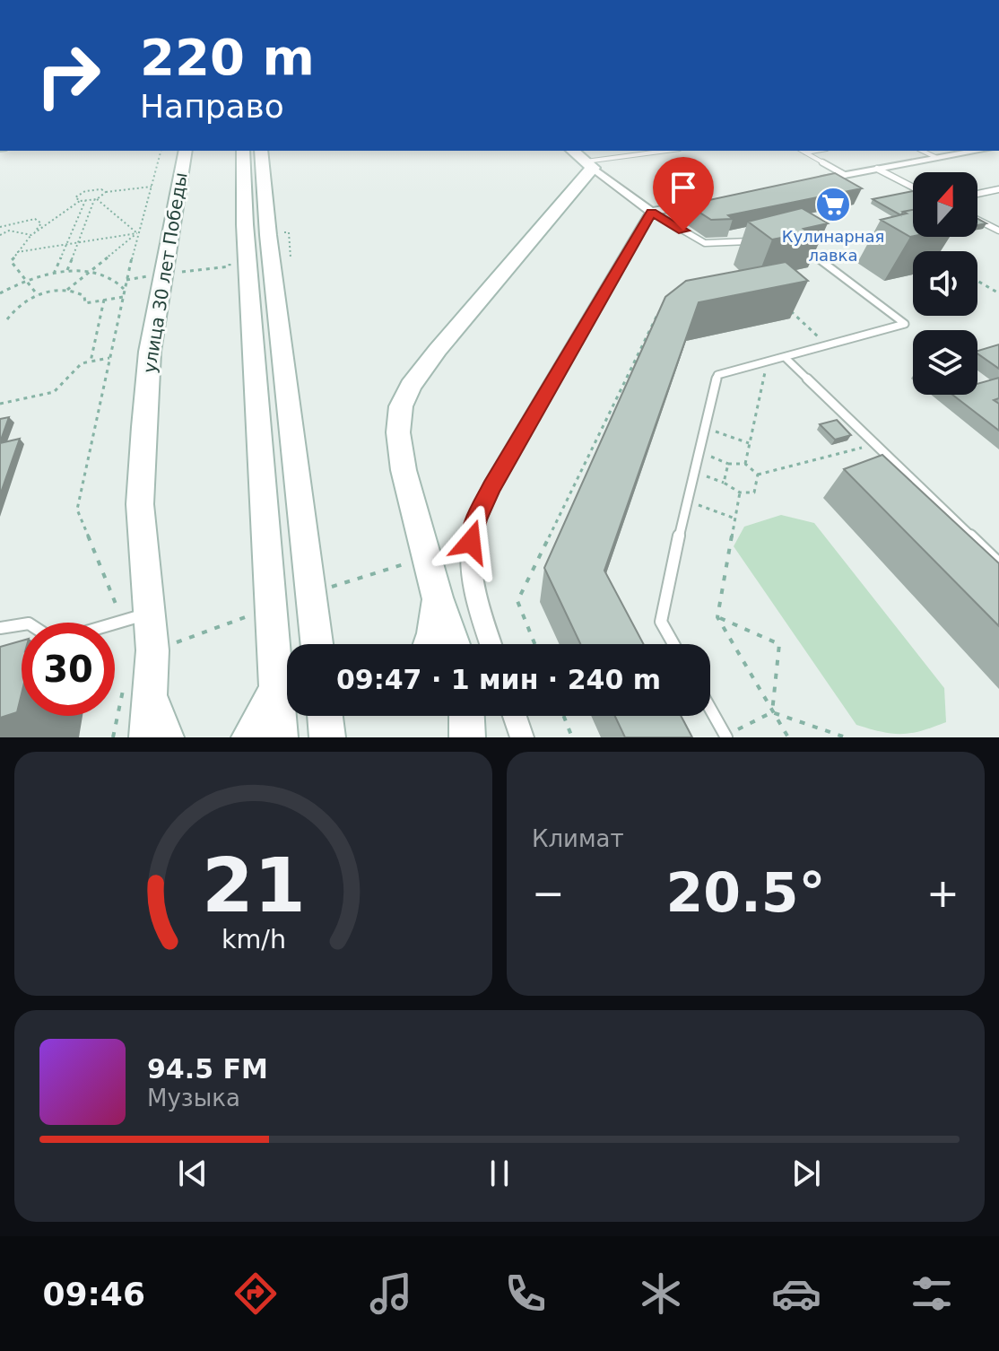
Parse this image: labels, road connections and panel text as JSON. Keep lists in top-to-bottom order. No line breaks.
{"streets":{"main road":["улица 30 лет Победы"]},"places":{"supermarket":["Кулинарная лавка"]},"north":"top","page":{"turn":["220 m","Направо"],"limit":"30","trip":"09:47 · 1 мин · 240 m","tile":"Климат","heat":["−","20.5°","+"],"song":["94.5 FM","Музыка"],"tabs":"09:46","gauge":["21","km/h"]}}
